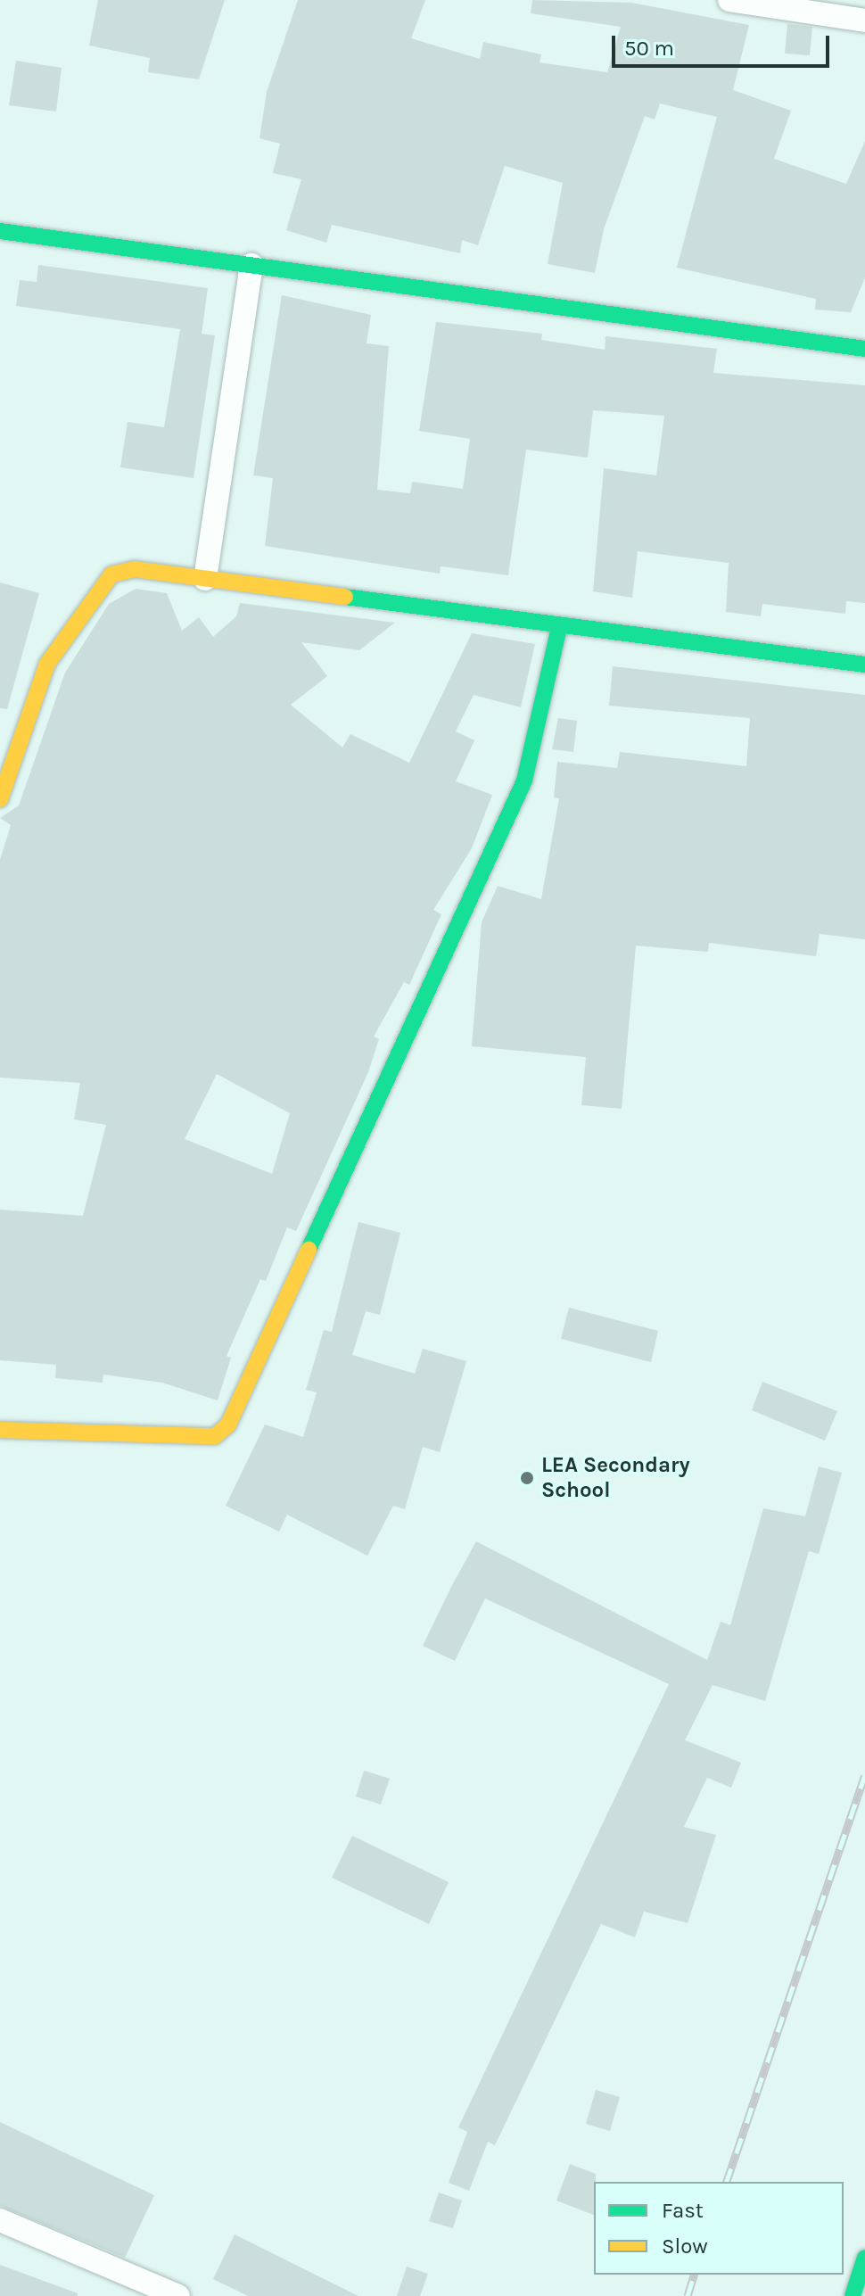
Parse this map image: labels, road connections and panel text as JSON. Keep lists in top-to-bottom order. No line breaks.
{"places":["LEA Secondary School"],"legend":["Fast","Slow"],"scale_bar":"50 m"}
